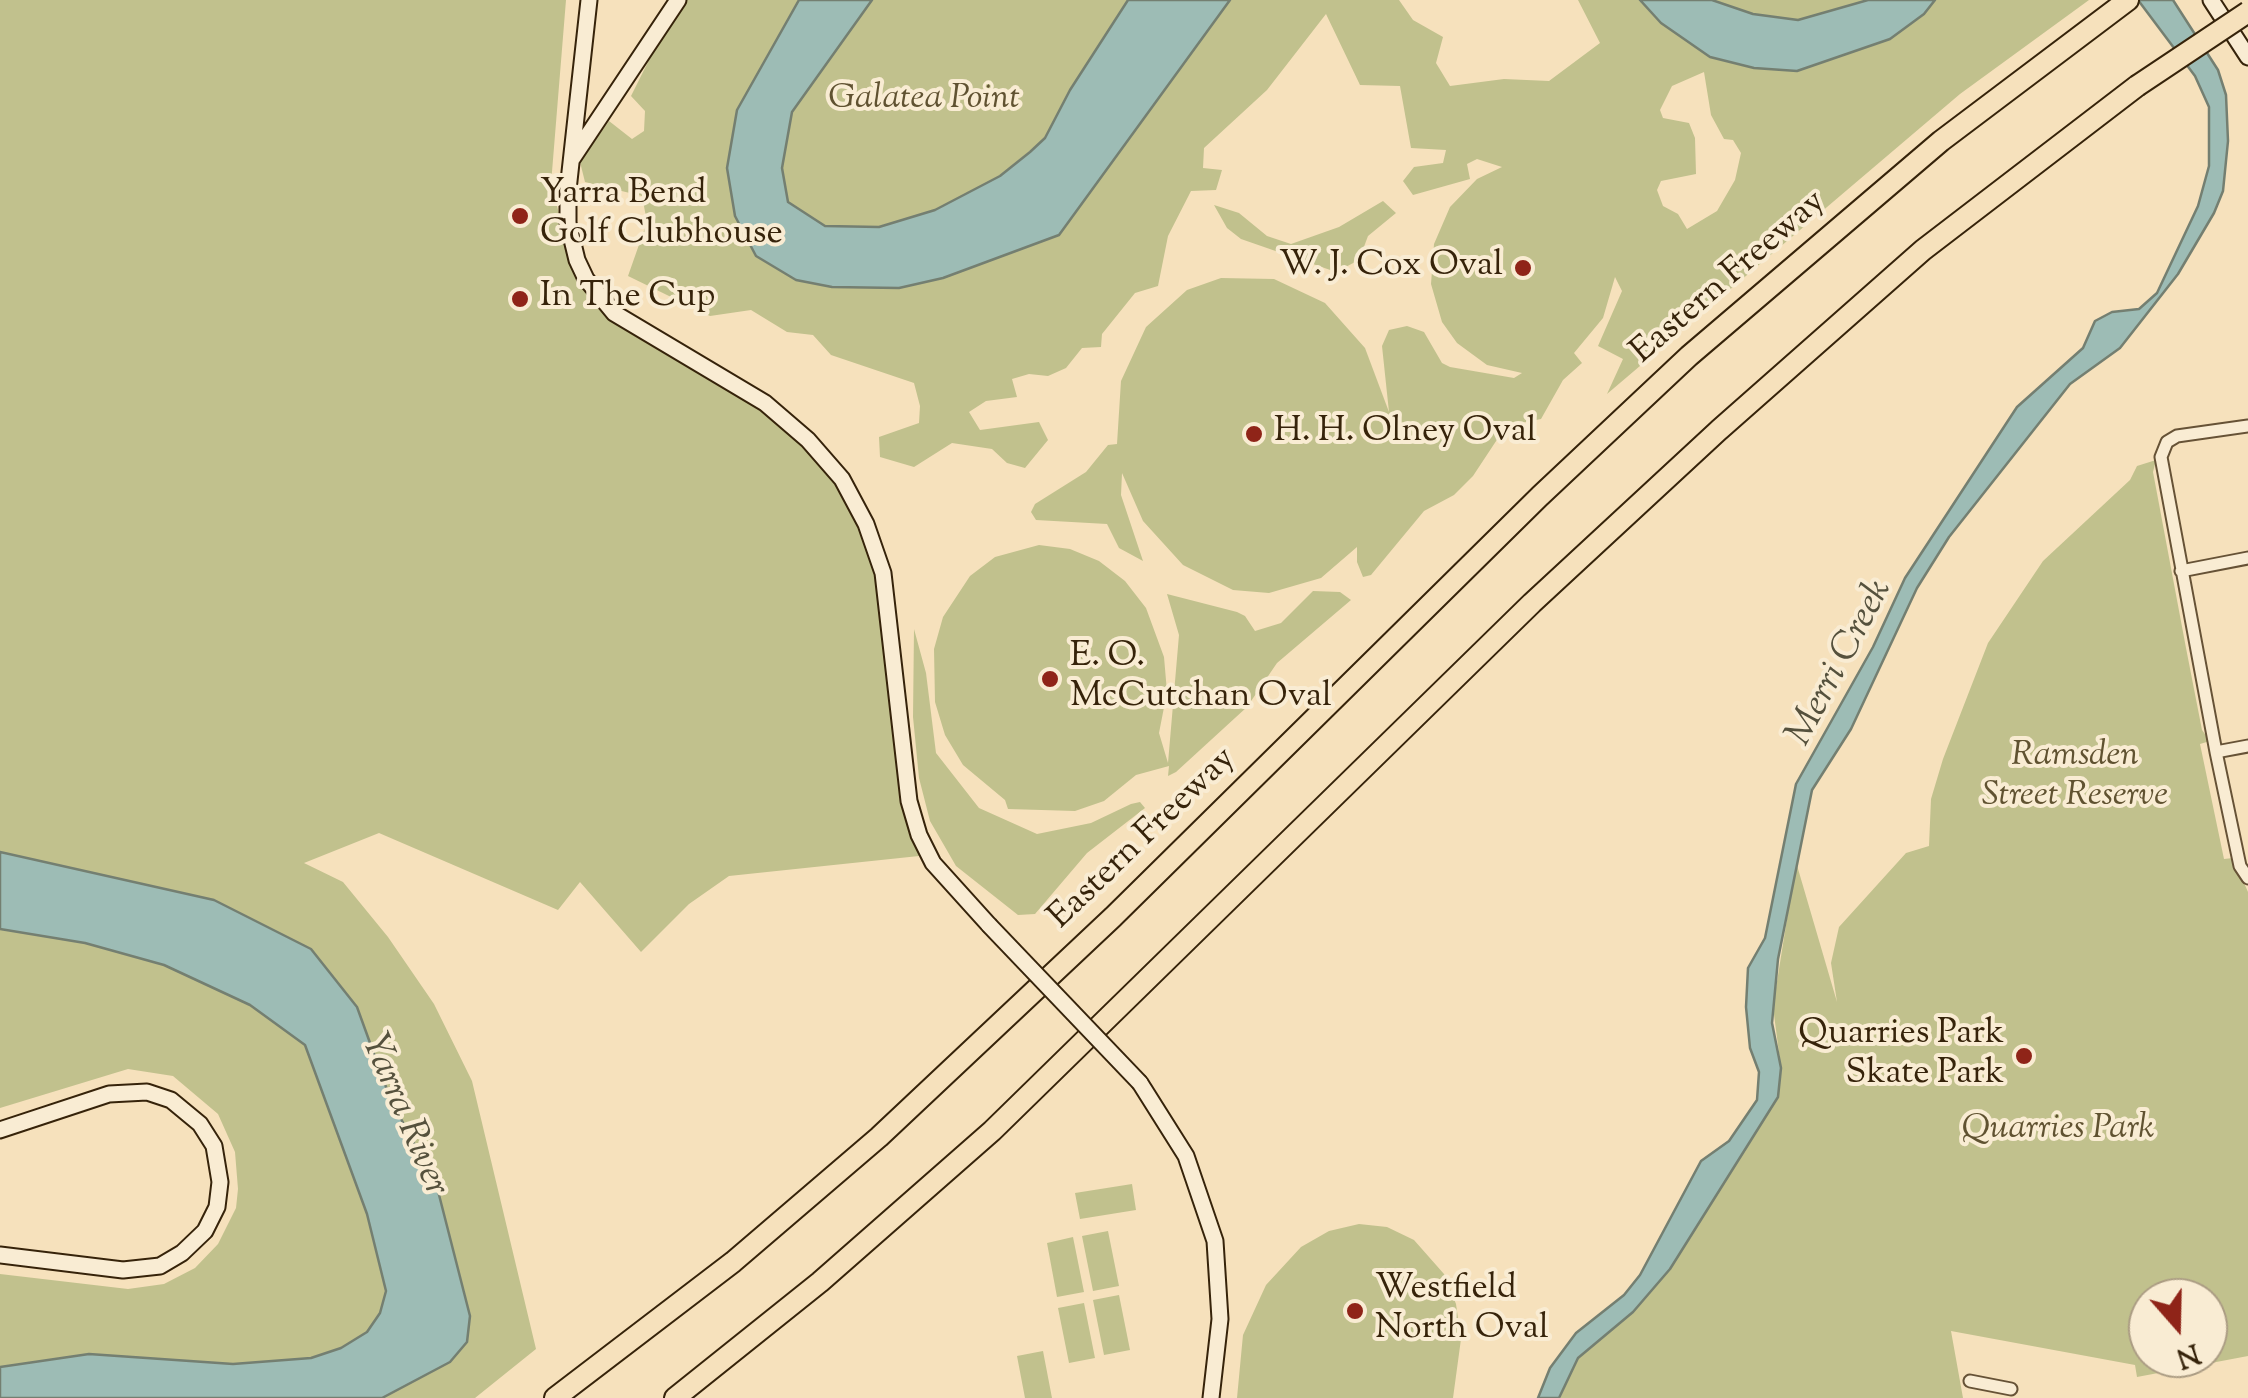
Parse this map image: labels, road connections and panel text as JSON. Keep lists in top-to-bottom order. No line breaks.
{"streets":{"highway":["Eastern Freeway"]},"water":["Merri Creek","Yarra River"],"parks":["Galatea Point","Ramsden Street Reserve","Quarries Park"],"places":["Yarra Bend Golf Clubhouse","W. J. Cox Oval","In The Cup","H. H. Olney Oval","E. O. McCutchan Oval","Quarries Park Skate Park","Westfield North Oval"],"north":"bottom"}
